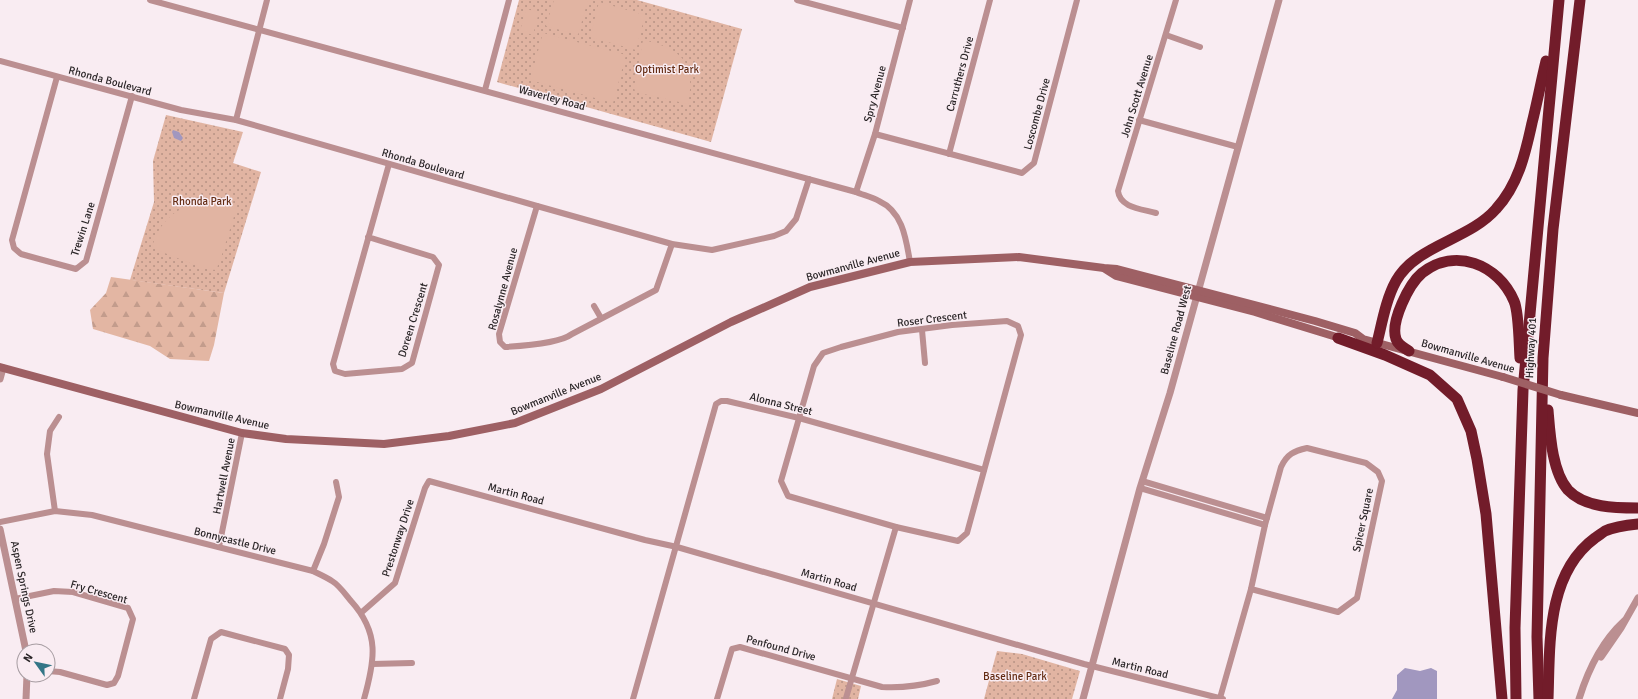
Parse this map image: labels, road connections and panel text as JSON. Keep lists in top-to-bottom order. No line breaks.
{"streets":{"highway":["Highway 401"],"main road":["Bowmanville Avenue"],"street":["Carruthers Drive","Rhonda Boulevard","Spry Avenue","John Scott Avenue","Waverley Road","Loscombe Drive","Trewin Lane","Rosalynne Avenue","Roser Crescent","Doreen Crescent","Baseline Road West","Alonna Street","Hartwell Avenue","Martin Road","Spicer Square","Prestonway Drive","Bonnycastle Drive","Aspen Springs Drive","Fry Crescent","Penfound Drive"]},"crossings":[["Carruthers Drive","Loscombe Drive"],["Rhonda Boulevard","Waverley Road"],["Rhonda Boulevard","Trewin Lane"],["Rhonda Boulevard","Rosalynne Avenue"],["Rhonda Boulevard","Doreen Crescent"],["Spry Avenue","Waverley Road"],["Spry Avenue","Loscombe Drive"],["Waverley Road","Bowmanville Avenue"],["Bowmanville Avenue","Baseline Road West"],["Bowmanville Avenue","Hartwell Avenue"],["Roser Crescent","Alonna Street"],["Baseline Road West","Martin Road"],["Alonna Street","Martin Road"],["Hartwell Avenue","Bonnycastle Drive"],["Martin Road","Spicer Square"],["Martin Road","Prestonway Drive"],["Prestonway Drive","Bonnycastle Drive"],["Aspen Springs Drive","Fry Crescent"]],"parks":["Optimist Park","Rhonda Park","Baseline Park"],"north":"top left"}
